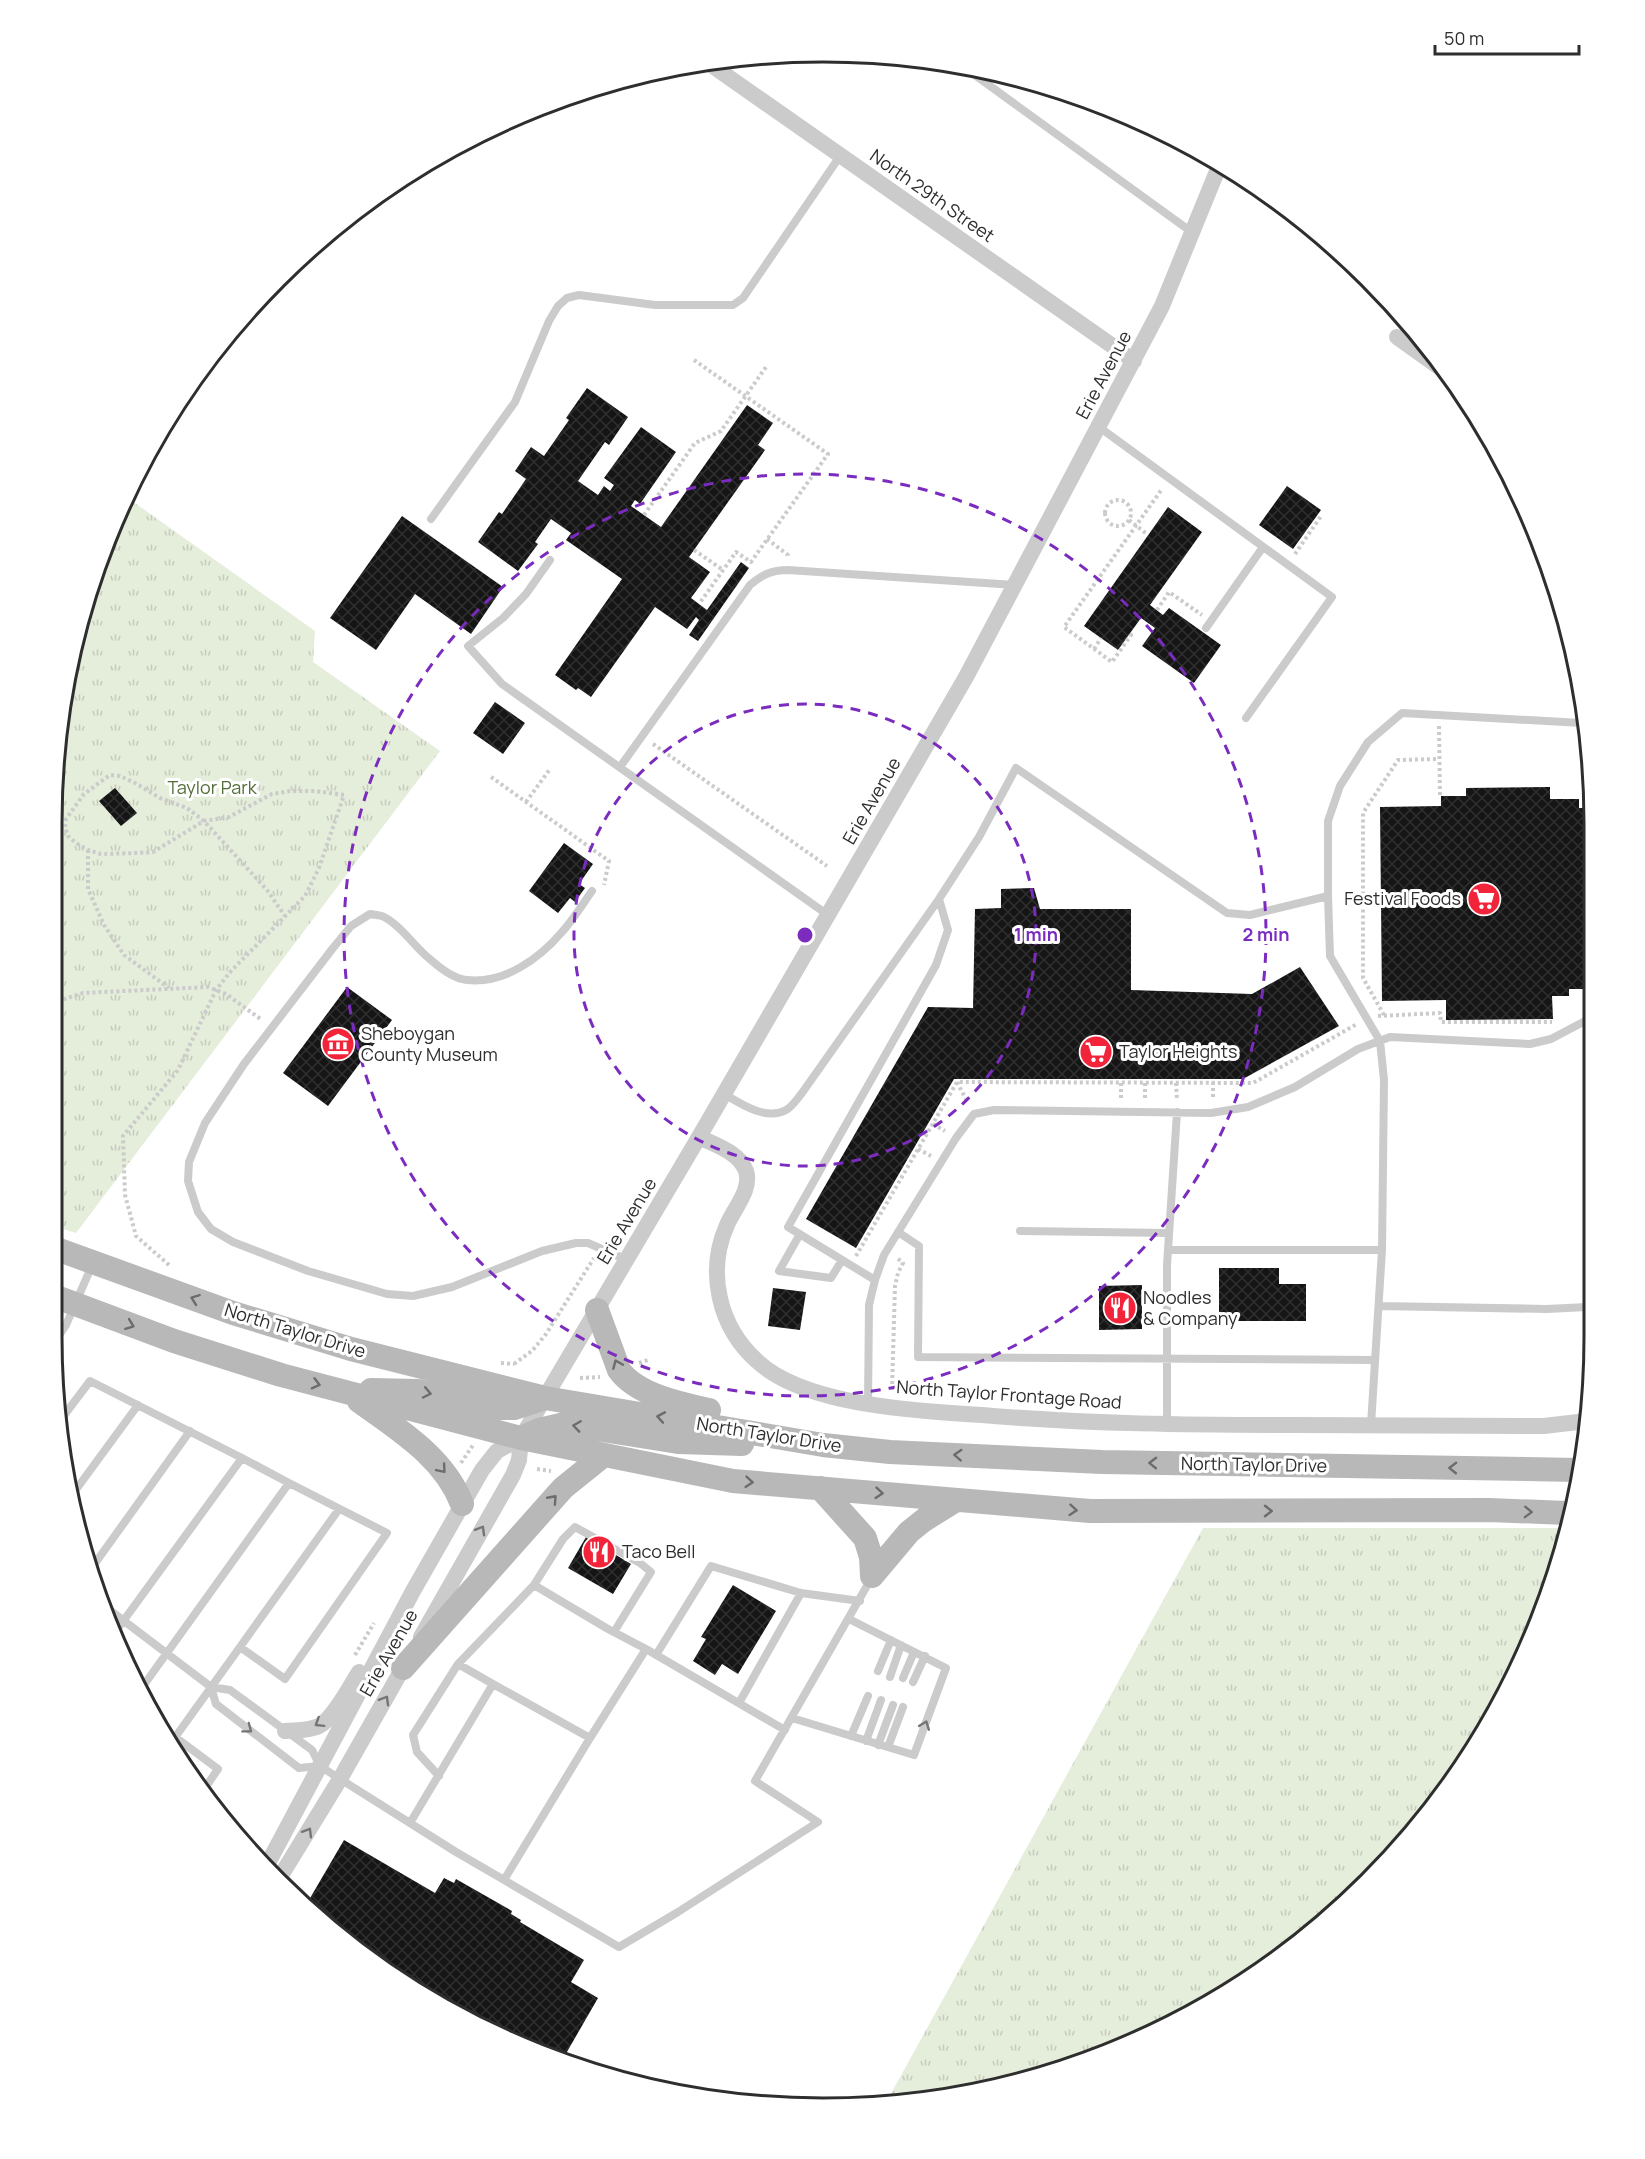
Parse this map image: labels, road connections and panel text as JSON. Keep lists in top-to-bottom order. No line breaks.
{"streets":{"main road":["North Taylor Drive"],"street":["North 29th Street","Erie Avenue","North Taylor Frontage Road"]},"crossings":[["North 29th Street","Erie Avenue"],["Erie Avenue","North Taylor Drive"],["Erie Avenue","North Taylor Frontage Road"]],"parks":["Taylor Park"],"places":{"supermarket":["Festival Foods","Taylor Heights"],"museum":["Sheboygan County Museum"],"restaurant":["Noodles & Company","Taco Bell"]},"scale_bar":"50 m","rings":["1 min","2 min"]}
